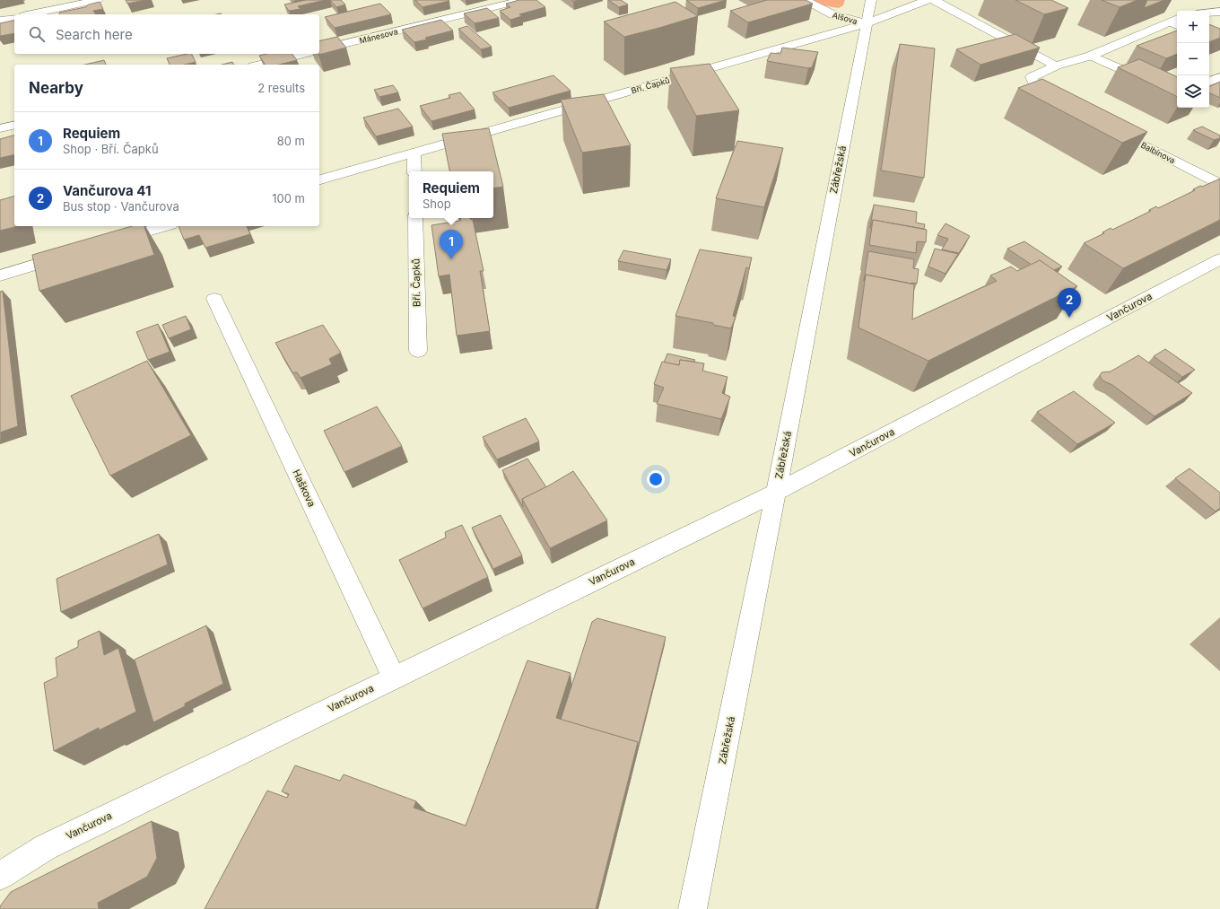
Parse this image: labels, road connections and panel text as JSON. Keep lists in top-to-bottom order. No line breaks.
{"streets":{"street":["Alšova","Mánesova","Bří. Čapků","Balbínova","Zábřežská","Vančurova","Haškova"]},"crossings":[["Alšova","Bří. Čapků"],["Alšova","Zábřežská"],["Bří. Čapků","Zábřežská"],["Zábřežská","Vančurova"],["Vančurova","Haškova"]],"page":{"map_buttons":["+","−"],"search":"Search here","heading":["Nearby","2 results"],"list":[{"mark":"1","name":"Requiem","note":"Shop · Bří. Čapků","value":"80 m"},{"mark":"2","name":"Vančurova 41","note":"Bus stop · Vančurova","value":"100 m"}],"popup":["Requiem","Shop"],"pins":["1","2"]}}
